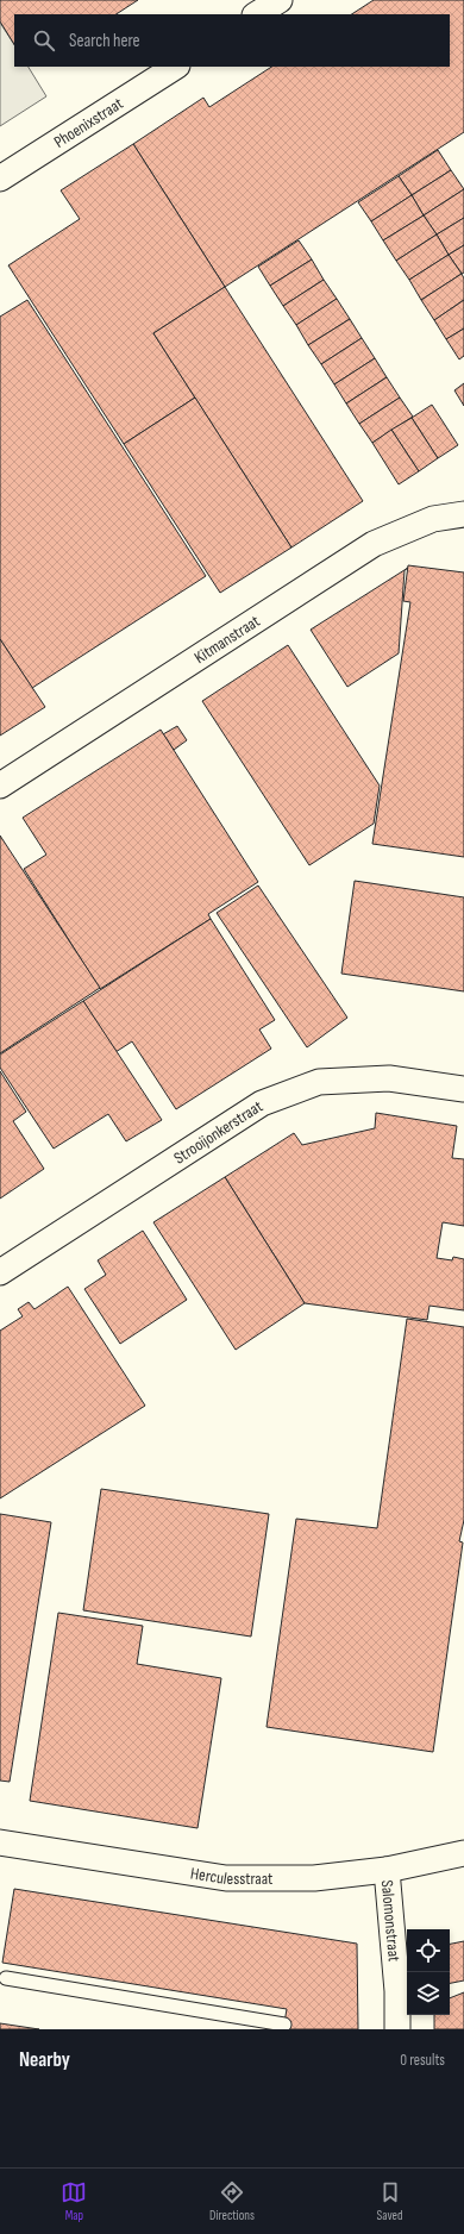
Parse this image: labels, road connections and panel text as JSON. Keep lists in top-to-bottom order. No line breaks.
{"streets":{"street":["Phoenixstraat","Kitmanstraat","Strooijonkerstraat","Herculesstraat","Salomonstraat"]},"crossings":[["Herculesstraat","Salomonstraat"]],"page":{"search":"Search here","heading":["Nearby","0 results"],"nav":["Map","Directions","Saved"]}}
